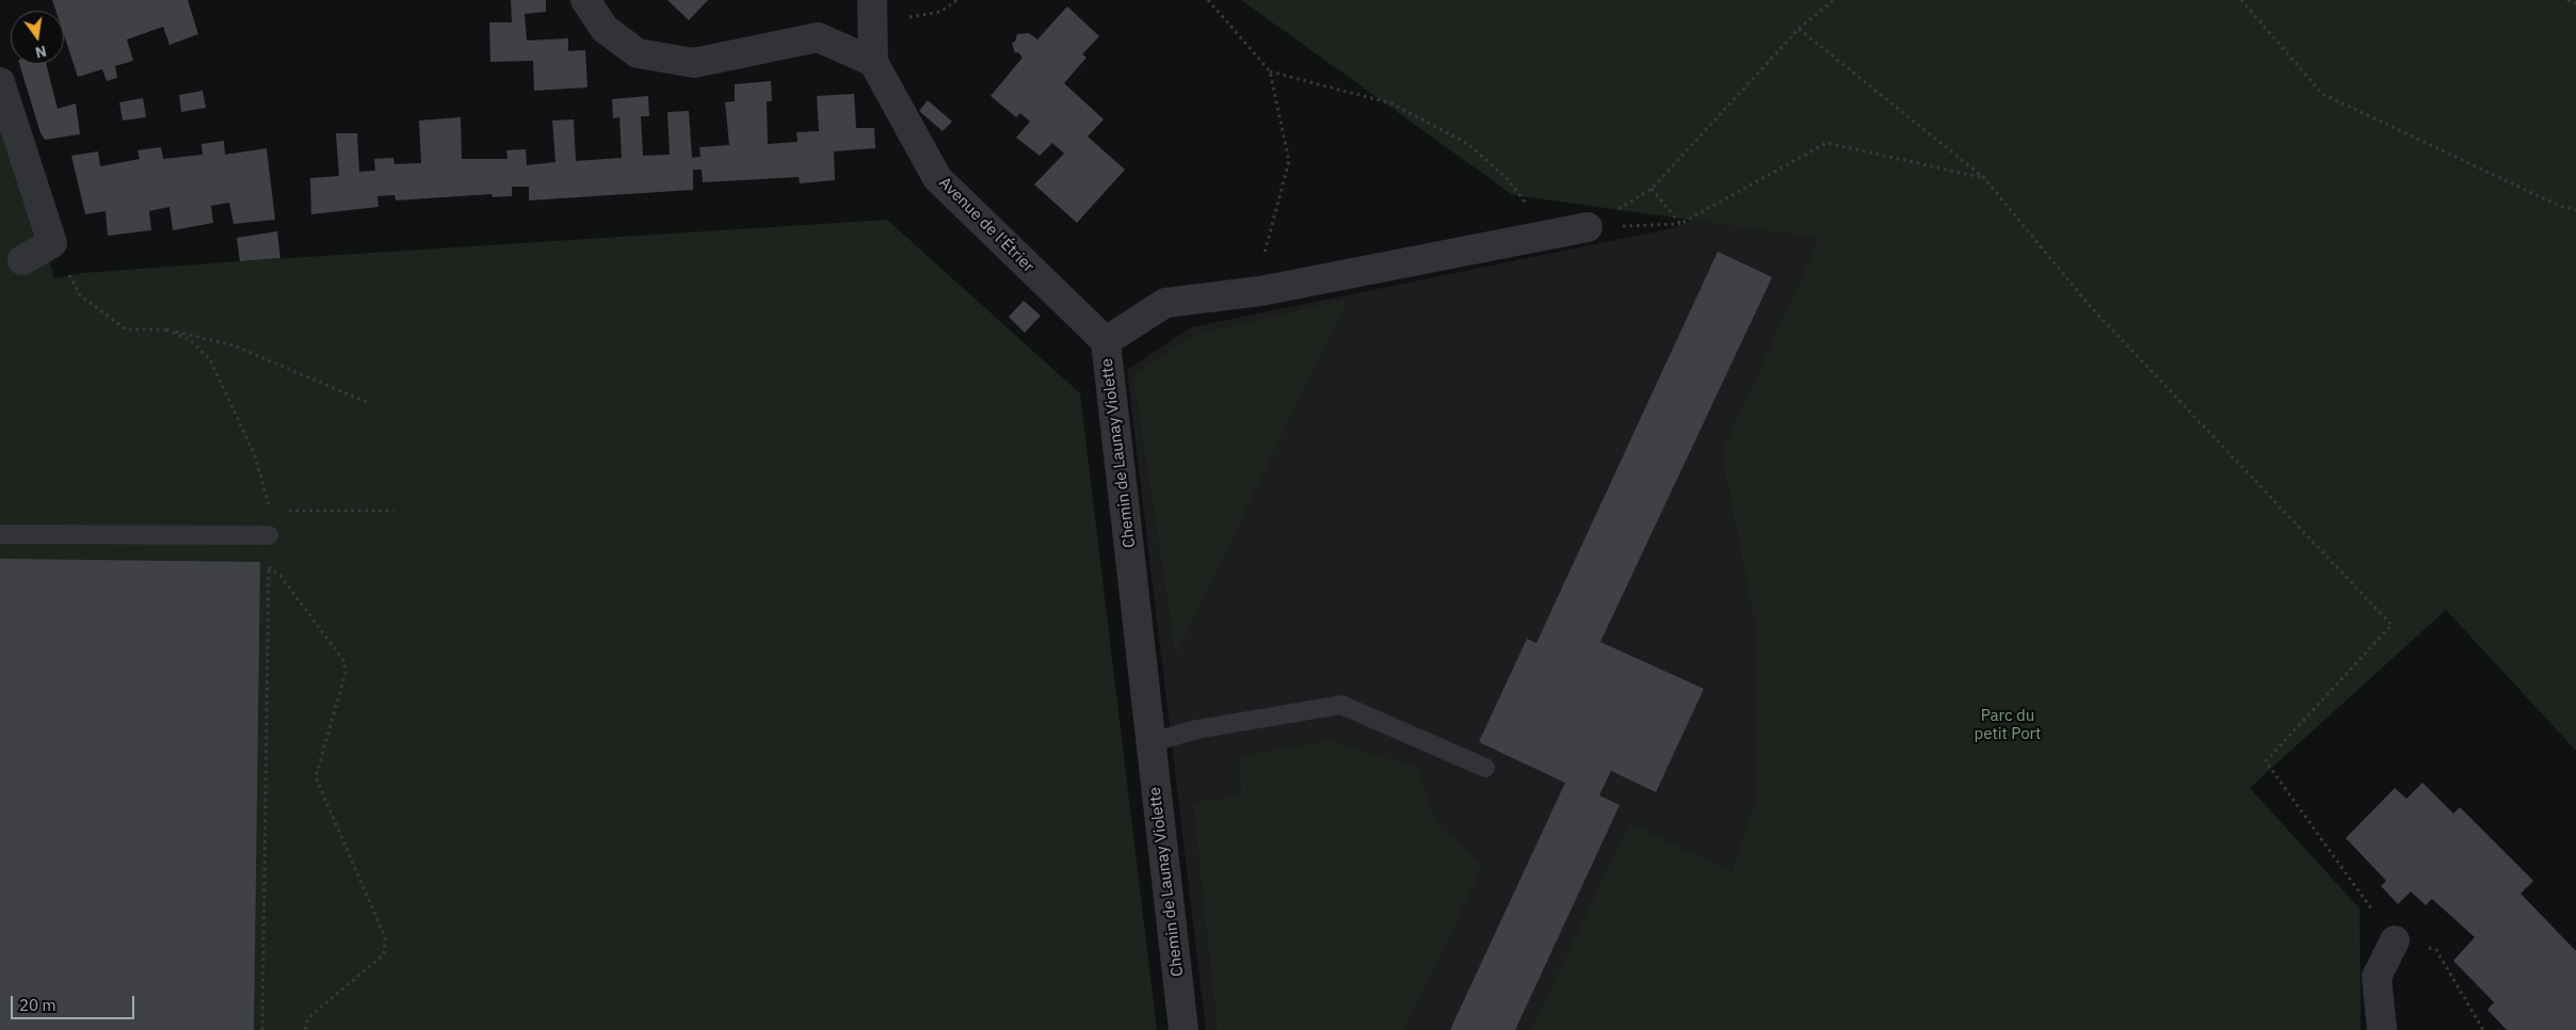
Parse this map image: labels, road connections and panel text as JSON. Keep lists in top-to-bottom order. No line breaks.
{"streets":{"street":["Avenue de l'Étrier","Chemin de Launay Violette"]},"crossings":[["Avenue de l'Étrier","Chemin de Launay Violette"]],"parks":["Parc du petit Port"],"scale_bar":"20 m","north":"bottom"}
